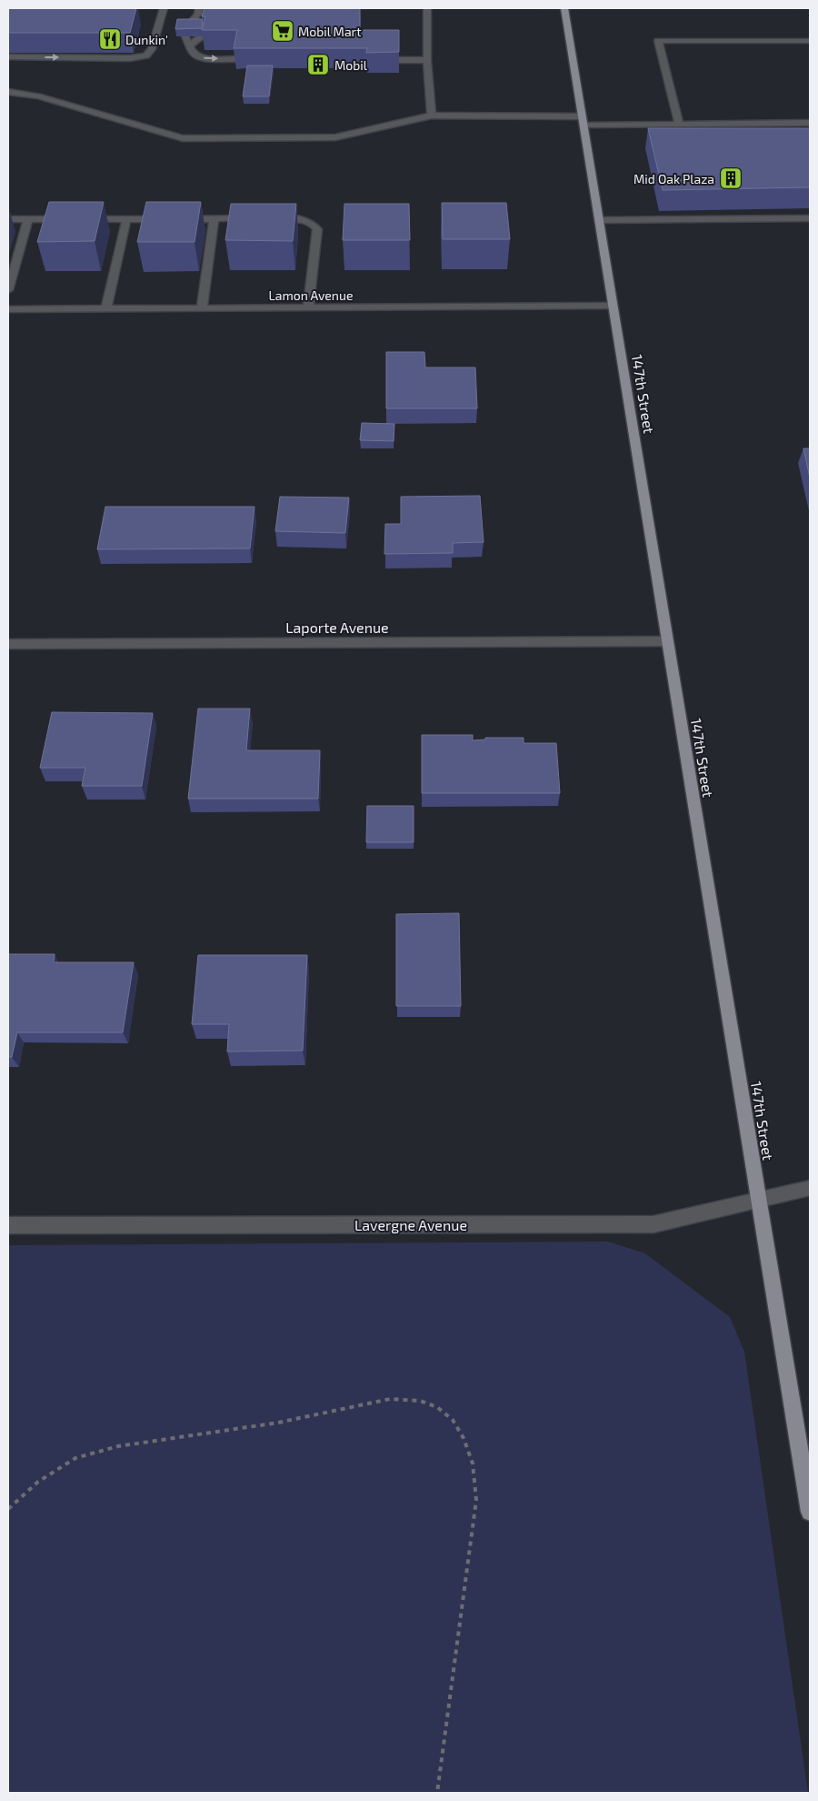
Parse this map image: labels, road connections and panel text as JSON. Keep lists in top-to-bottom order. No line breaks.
{"streets":{"main road":["147th Street"],"street":["Lamon Avenue","Laporte Avenue","Lavergne Avenue"]},"crossings":[["Lamon Avenue","147th Street"],["147th Street","Laporte Avenue"],["147th Street","Lavergne Avenue"]],"places":{"supermarket":["Mobil Mart"],"restaurant":["Dunkin'"],"building":["Mobil","Mid Oak Plaza"]}}
